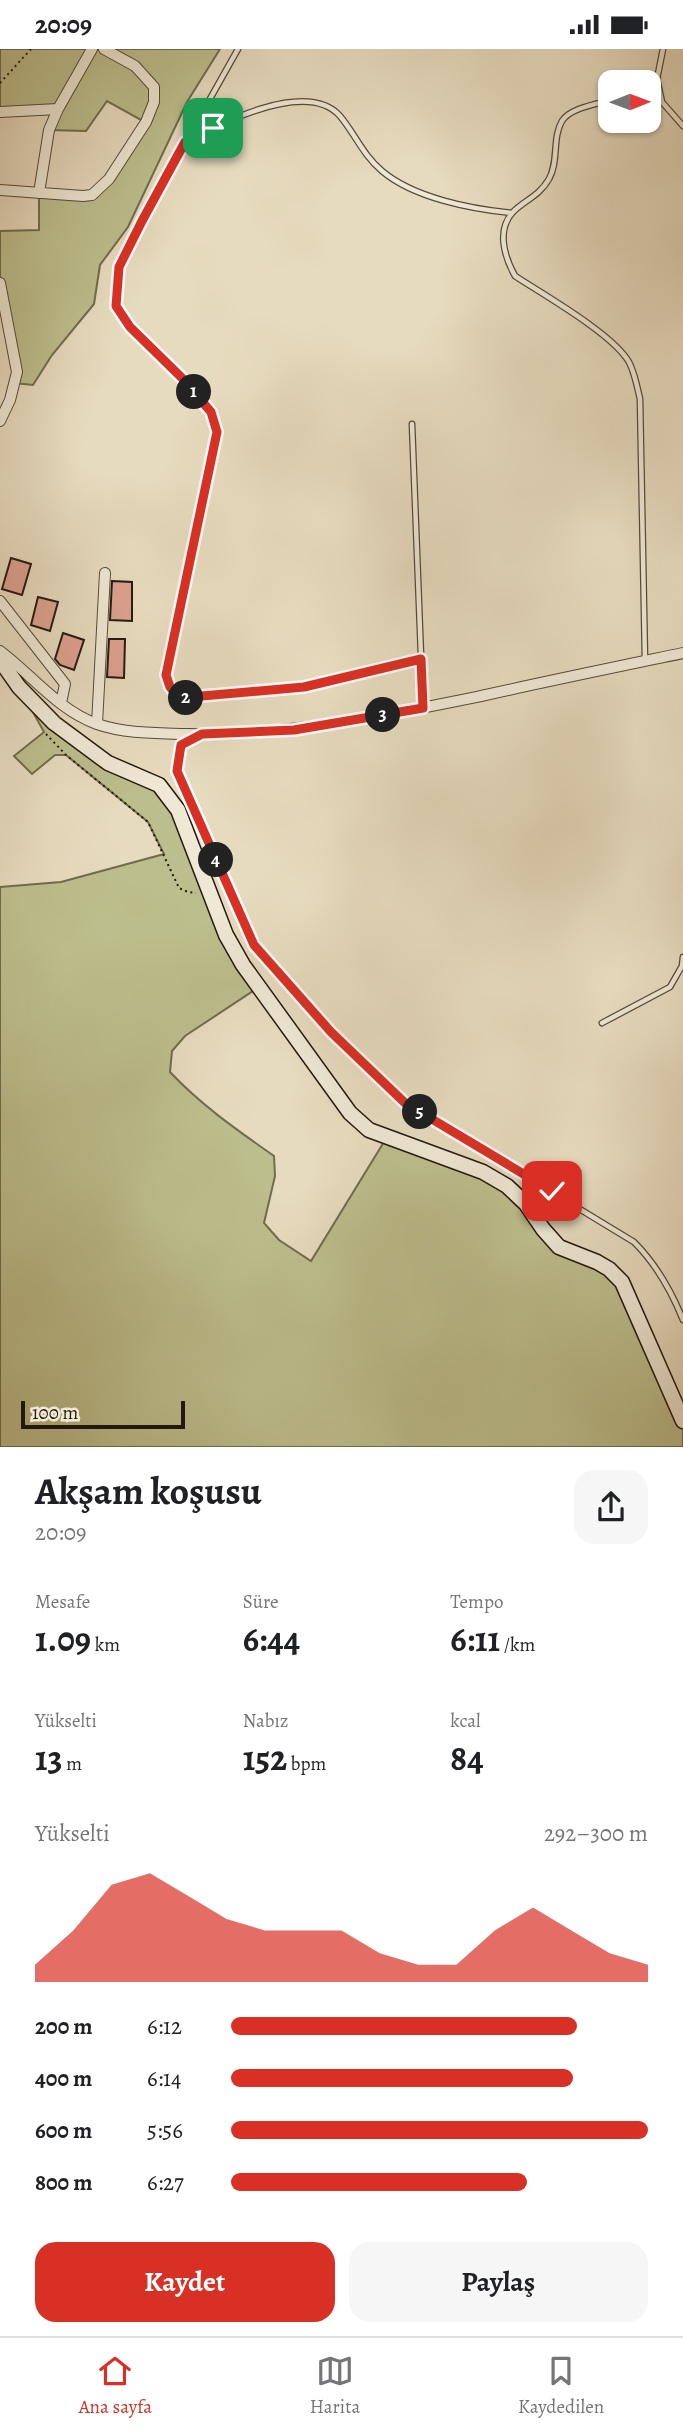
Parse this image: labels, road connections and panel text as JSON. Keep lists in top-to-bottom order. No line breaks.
{"scale_bar":"100 m","north":"right","page":{"status":"20:09","pins":["1","2","3","4","5"],"scale":"100 m","heading":["Akşam koşusu","20:09"],"stats":[["Mesafe","1.09 km"],["Süre","6:44"],["Tempo","6:11 /km"],["Yükselti","13 m"],["Nabız","152 bpm"],["kcal","84"]],"chart":["Yükselti","292–300 m"],"list":[{"name":"200 m","note":"6:12"},{"name":"400 m","note":"6:14"},{"name":"600 m","note":"5:56"},{"name":"800 m","note":"6:27"}],"buttons":["Kaydet","Paylaş"],"tabs":["Ana sayfa","Harita","Kaydedilen"]}}
